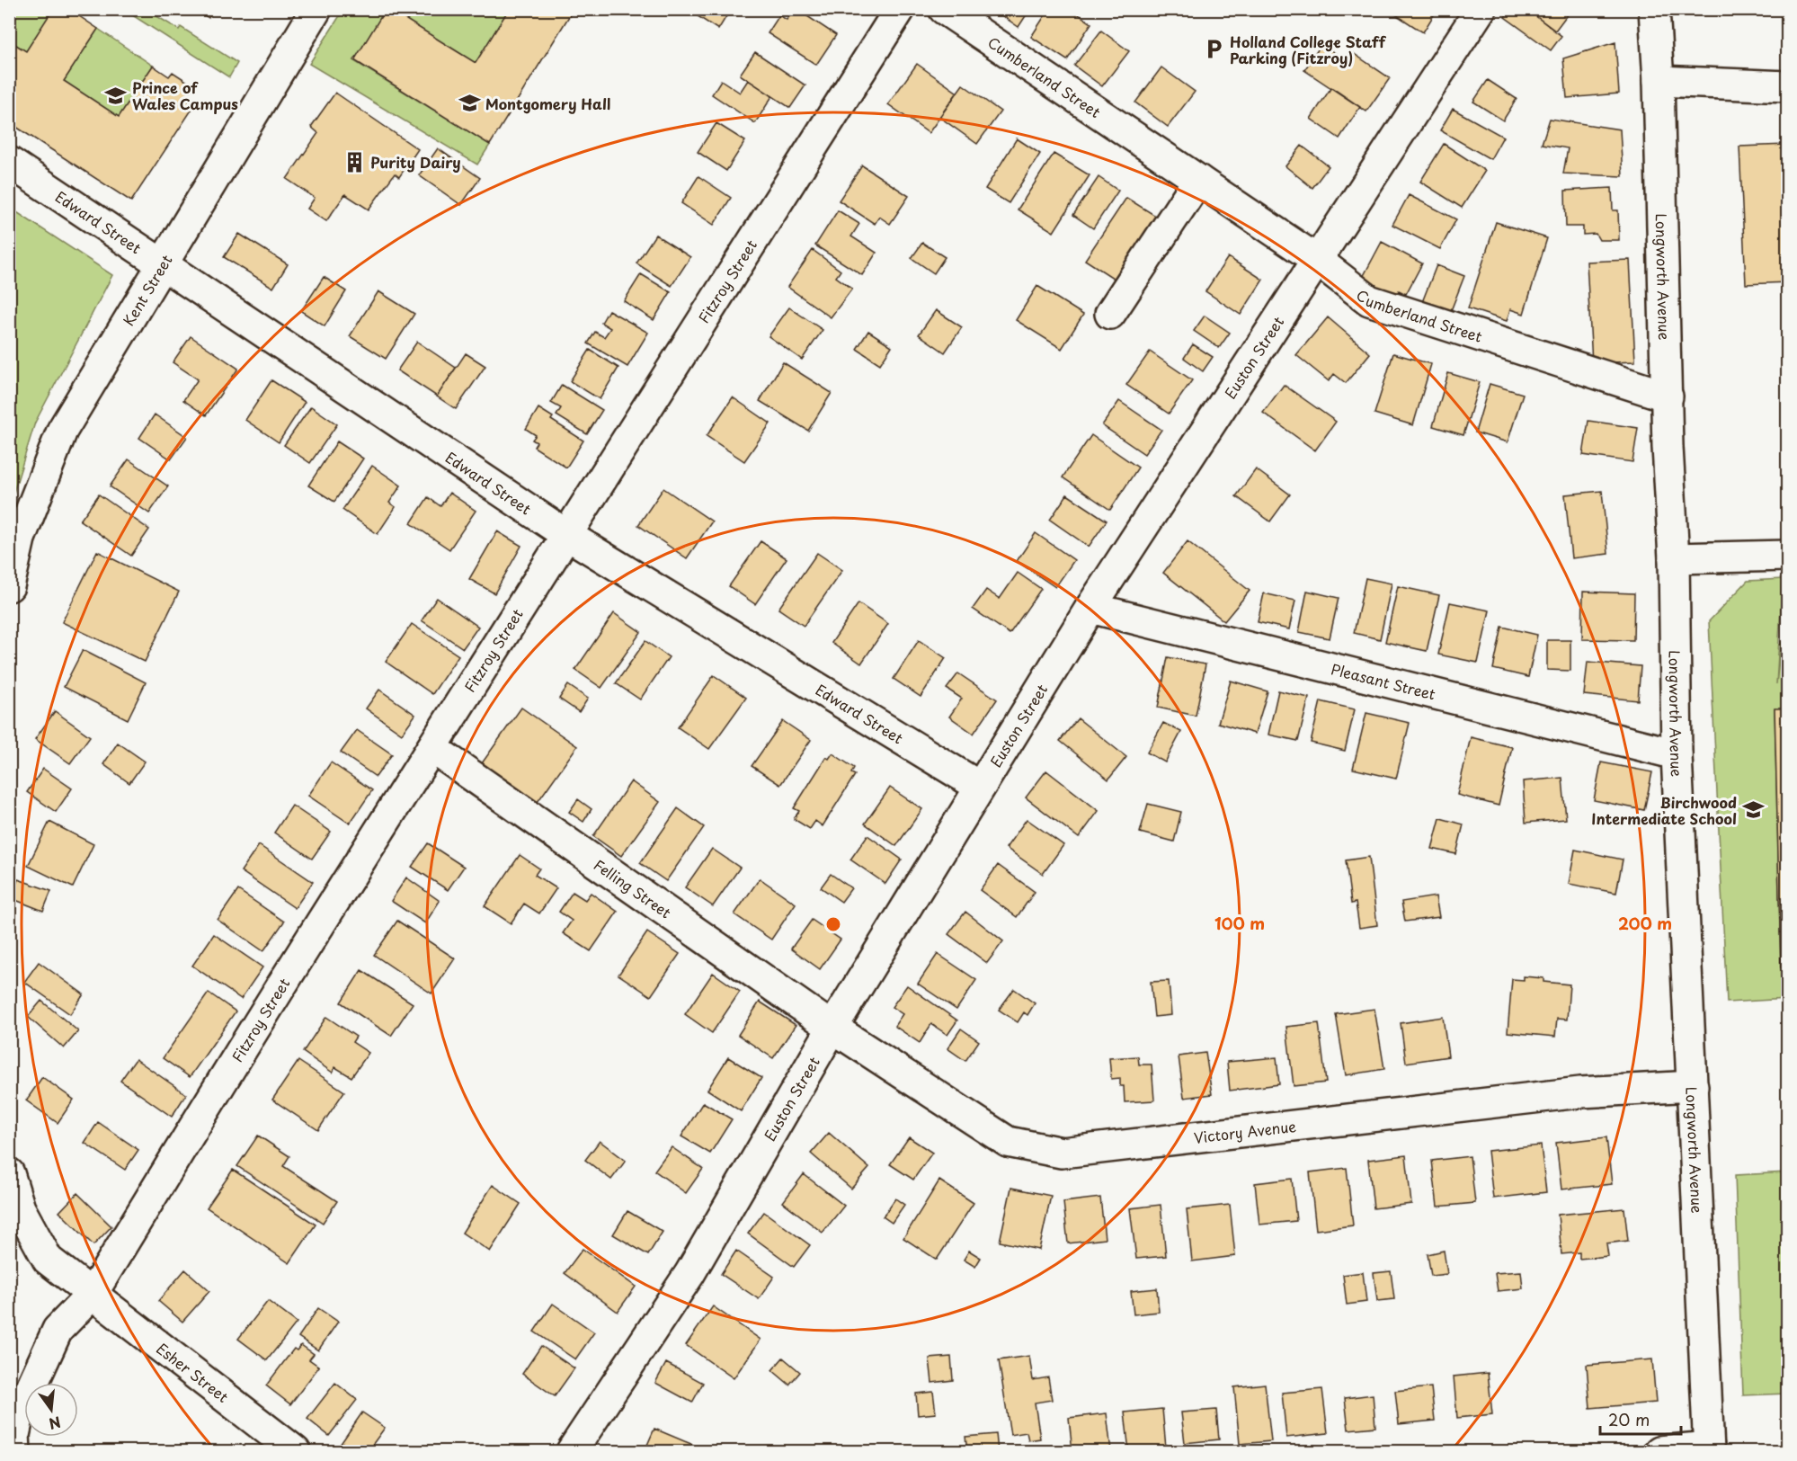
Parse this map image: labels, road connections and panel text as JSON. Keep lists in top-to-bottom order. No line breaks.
{"streets":{"street":["Cumberland Street","Edward Street","Longworth Avenue","Fitzroy Street","Kent Street","Euston Street","Pleasant Street","Felling Street","Victory Avenue","Esher Street"]},"crossings":[["Cumberland Street","Longworth Avenue"],["Cumberland Street","Euston Street"],["Edward Street","Fitzroy Street"],["Edward Street","Kent Street"],["Edward Street","Euston Street"],["Longworth Avenue","Pleasant Street"],["Longworth Avenue","Victory Avenue"],["Fitzroy Street","Felling Street"],["Fitzroy Street","Esher Street"],["Euston Street","Pleasant Street"],["Euston Street","Felling Street"],["Euston Street","Victory Avenue"],["Felling Street","Victory Avenue"]],"places":{"parking":["Holland College Staff Parking (Fitzroy)"],"school or university":["Prince of Wales Campus","Montgomery Hall","Birchwood Intermediate School"],"building":["Purity Dairy"]},"scale_bar":"20 m","north":"bottom","rings":["100 m","200 m"]}
